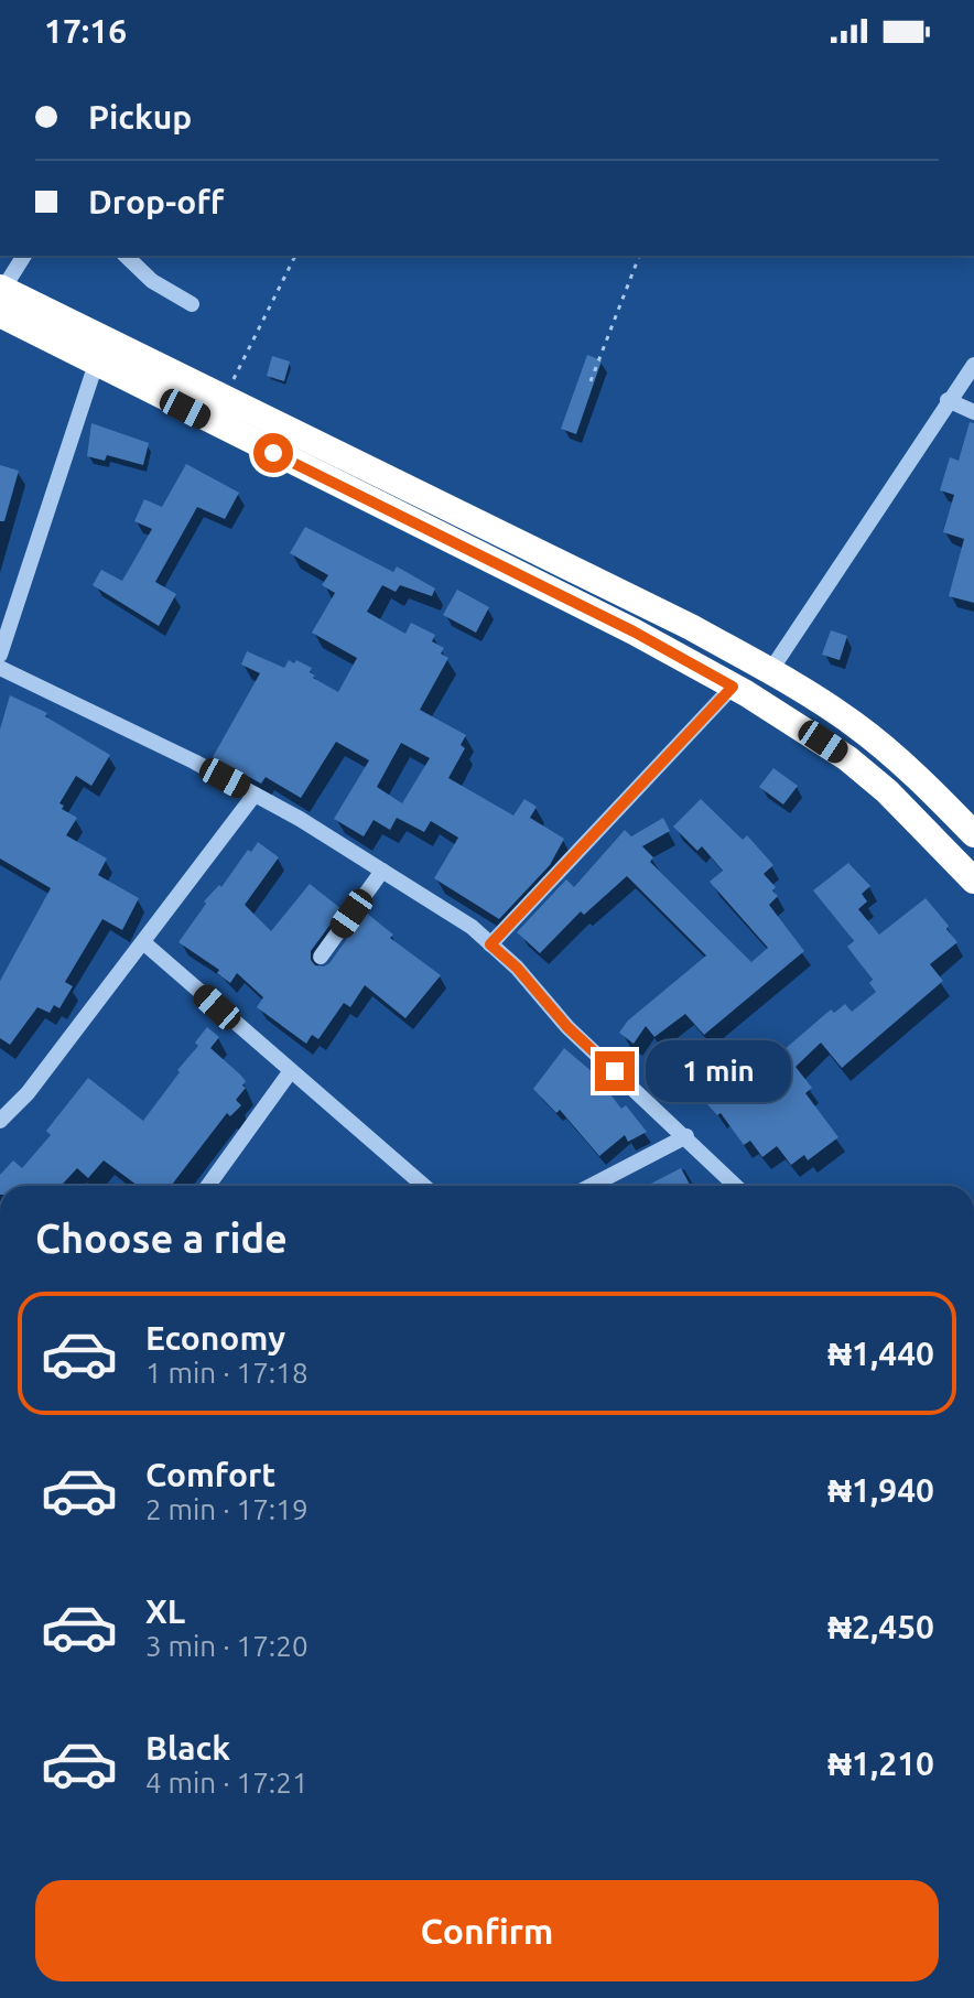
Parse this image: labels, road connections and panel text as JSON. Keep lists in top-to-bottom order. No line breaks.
{"page":{"status":"17:16","banner":["Pickup","Drop-off"],"bubble":"1 min","heading":"Choose a ride","list":[{"name":"Economy","note":"1 min · 17:18","value":"₦1,440"},{"name":"Comfort","note":"2 min · 17:19","value":"₦1,940"},{"name":"XL","note":"3 min · 17:20","value":"₦2,450"},{"name":"Black","note":"4 min · 17:21","value":"₦1,210"}],"buttons":"Confirm"}}
